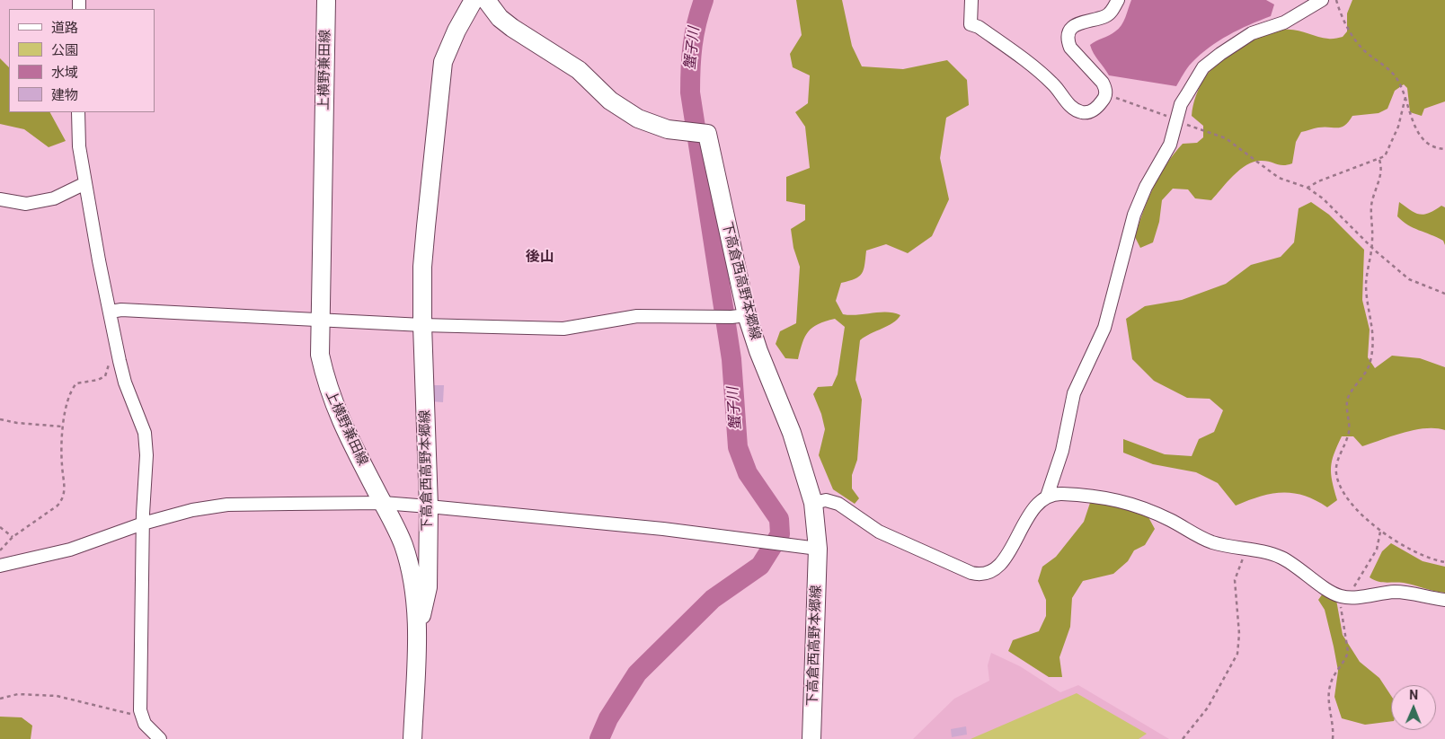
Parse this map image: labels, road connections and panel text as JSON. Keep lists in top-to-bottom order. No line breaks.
{"streets":{"main road":["上横野兼田線","下高倉西高野本郷線"]},"crossings":[["上横野兼田線","下高倉西高野本郷線"]],"districts":["後山"],"water":["蟹子川"],"legend":["道路","公園","水域","建物"],"north":"top"}
